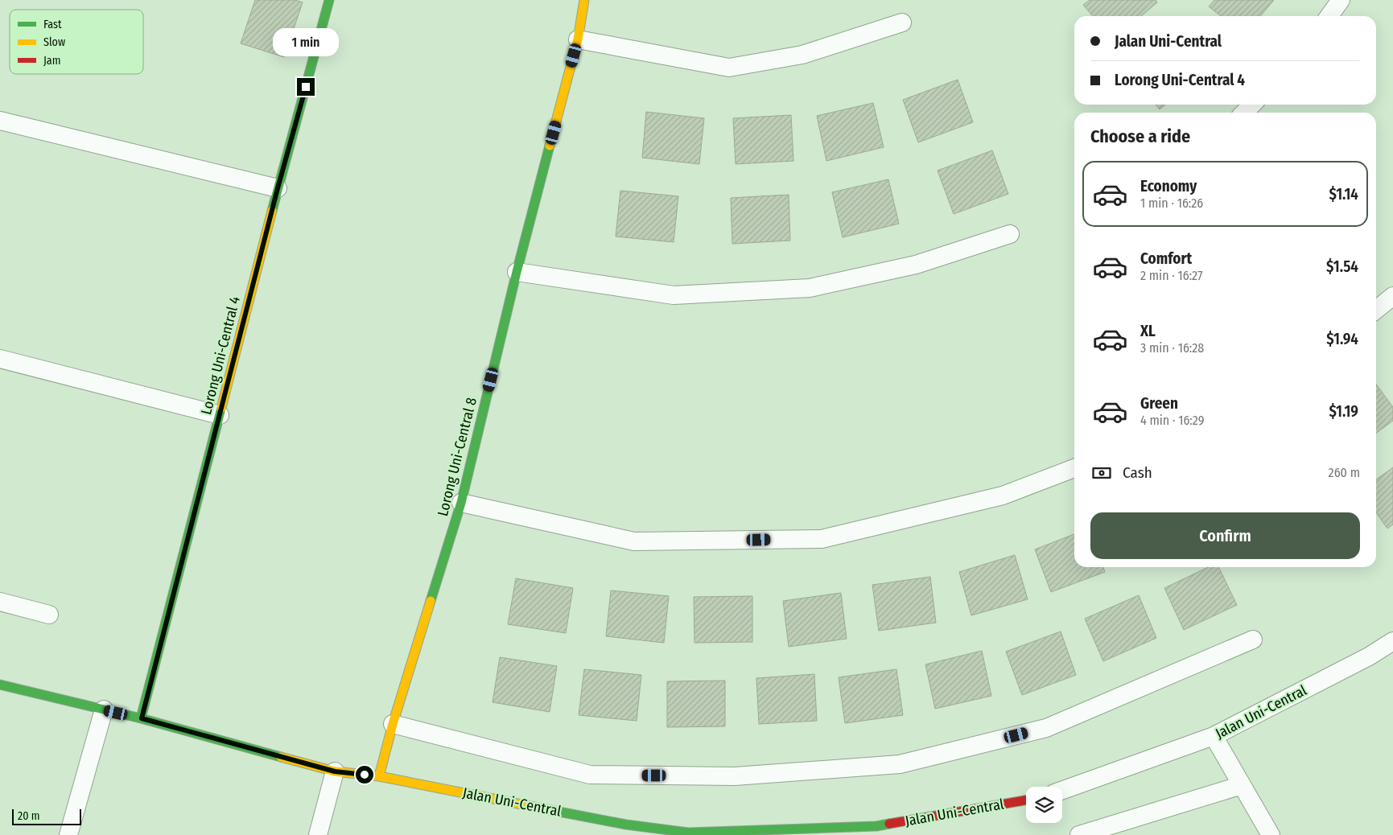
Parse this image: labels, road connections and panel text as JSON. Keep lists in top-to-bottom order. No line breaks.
{"streets":{"street":["Lorong Uni-Central 4","Lorong Uni-Central 8","Jalan Uni-Central"]},"crossings":[["Lorong Uni-Central 4","Jalan Uni-Central"],["Lorong Uni-Central 8","Jalan Uni-Central"]],"legend":["Fast","Slow","Jam"],"scale_bar":"20 m","page":{"banner":["Jalan Uni-Central","Lorong Uni-Central 4"],"bubble":"1 min","heading":"Choose a ride","list":[{"name":"Economy","note":"1 min · 16:26","value":"$1.14"},{"name":"Comfort","note":"2 min · 16:27","value":"$1.54"},{"name":"XL","note":"3 min · 16:28","value":"$1.94"},{"name":"Green","note":"4 min · 16:29","value":"$1.19"}],"pay":["Cash","260 m"],"buttons":"Confirm","scale":"20 m"}}
